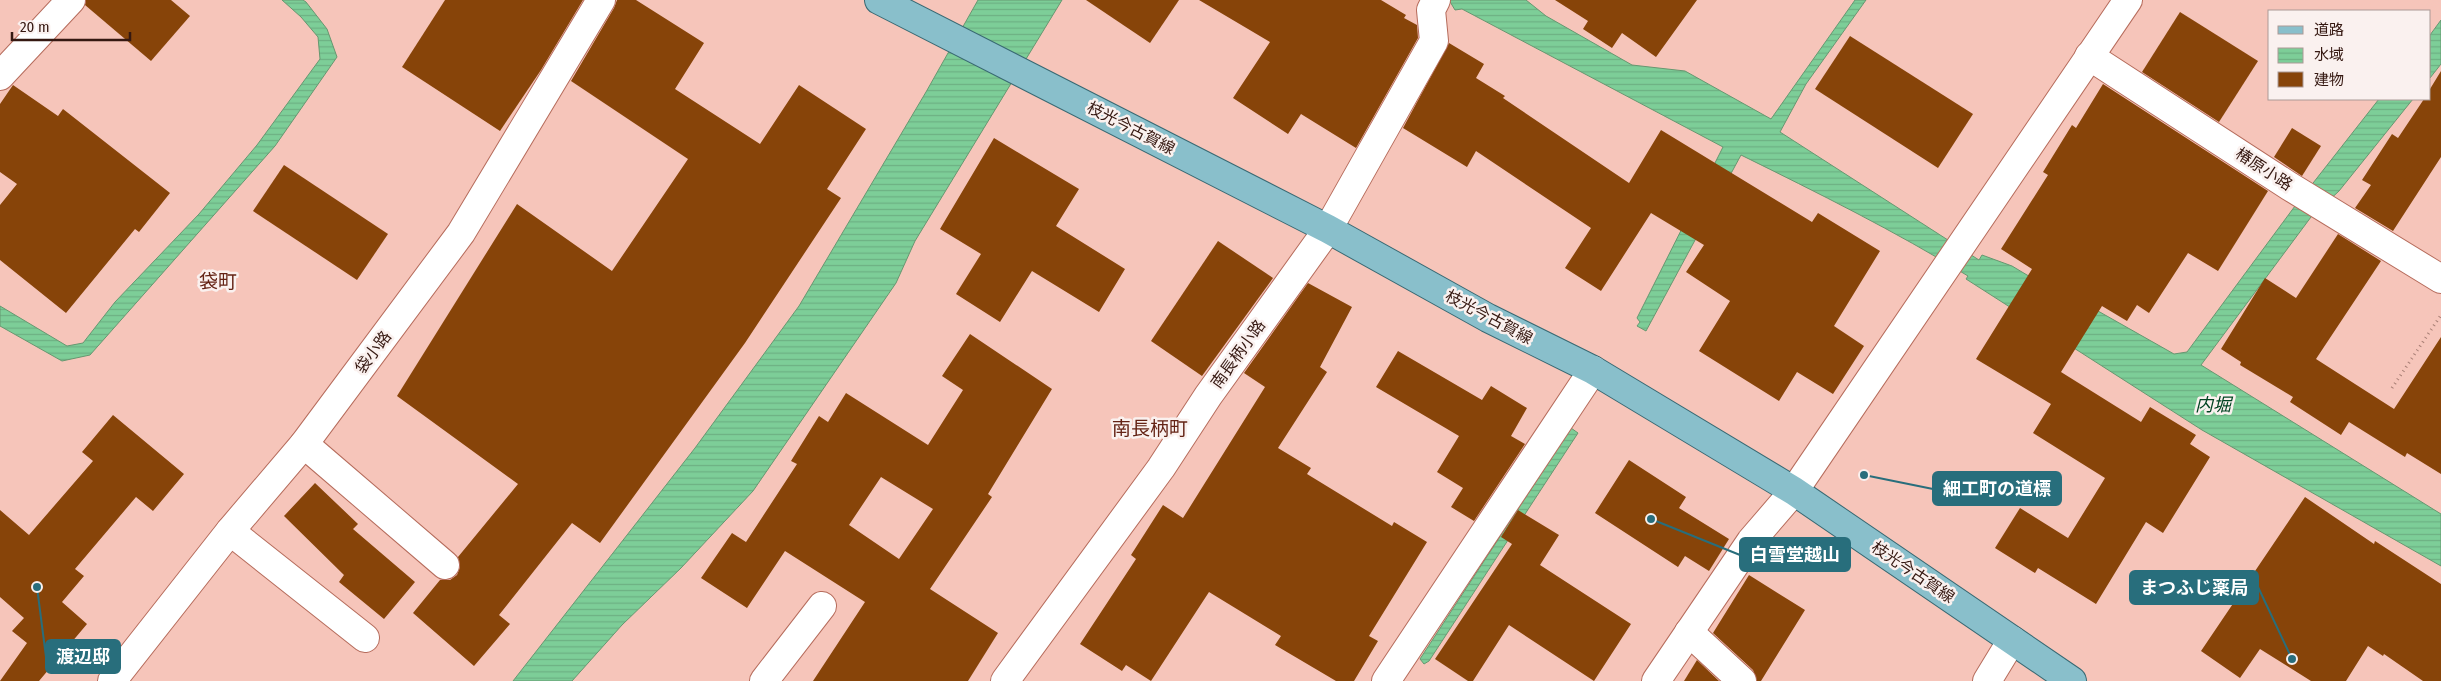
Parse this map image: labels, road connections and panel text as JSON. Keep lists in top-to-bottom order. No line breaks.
{"streets":{"main road":["枝光今古賀線"],"street":["椿原小路","袋小路","南長柄小路"]},"crossings":[["枝光今古賀線","南長柄小路"]],"districts":["袋町","南長柄町"],"water":["内堀"],"places":["細工町の道標","白雪堂越山","渡辺邸","まつふじ薬局"],"legend":["道路","水域","建物"],"scale_bar":"20 m"}
